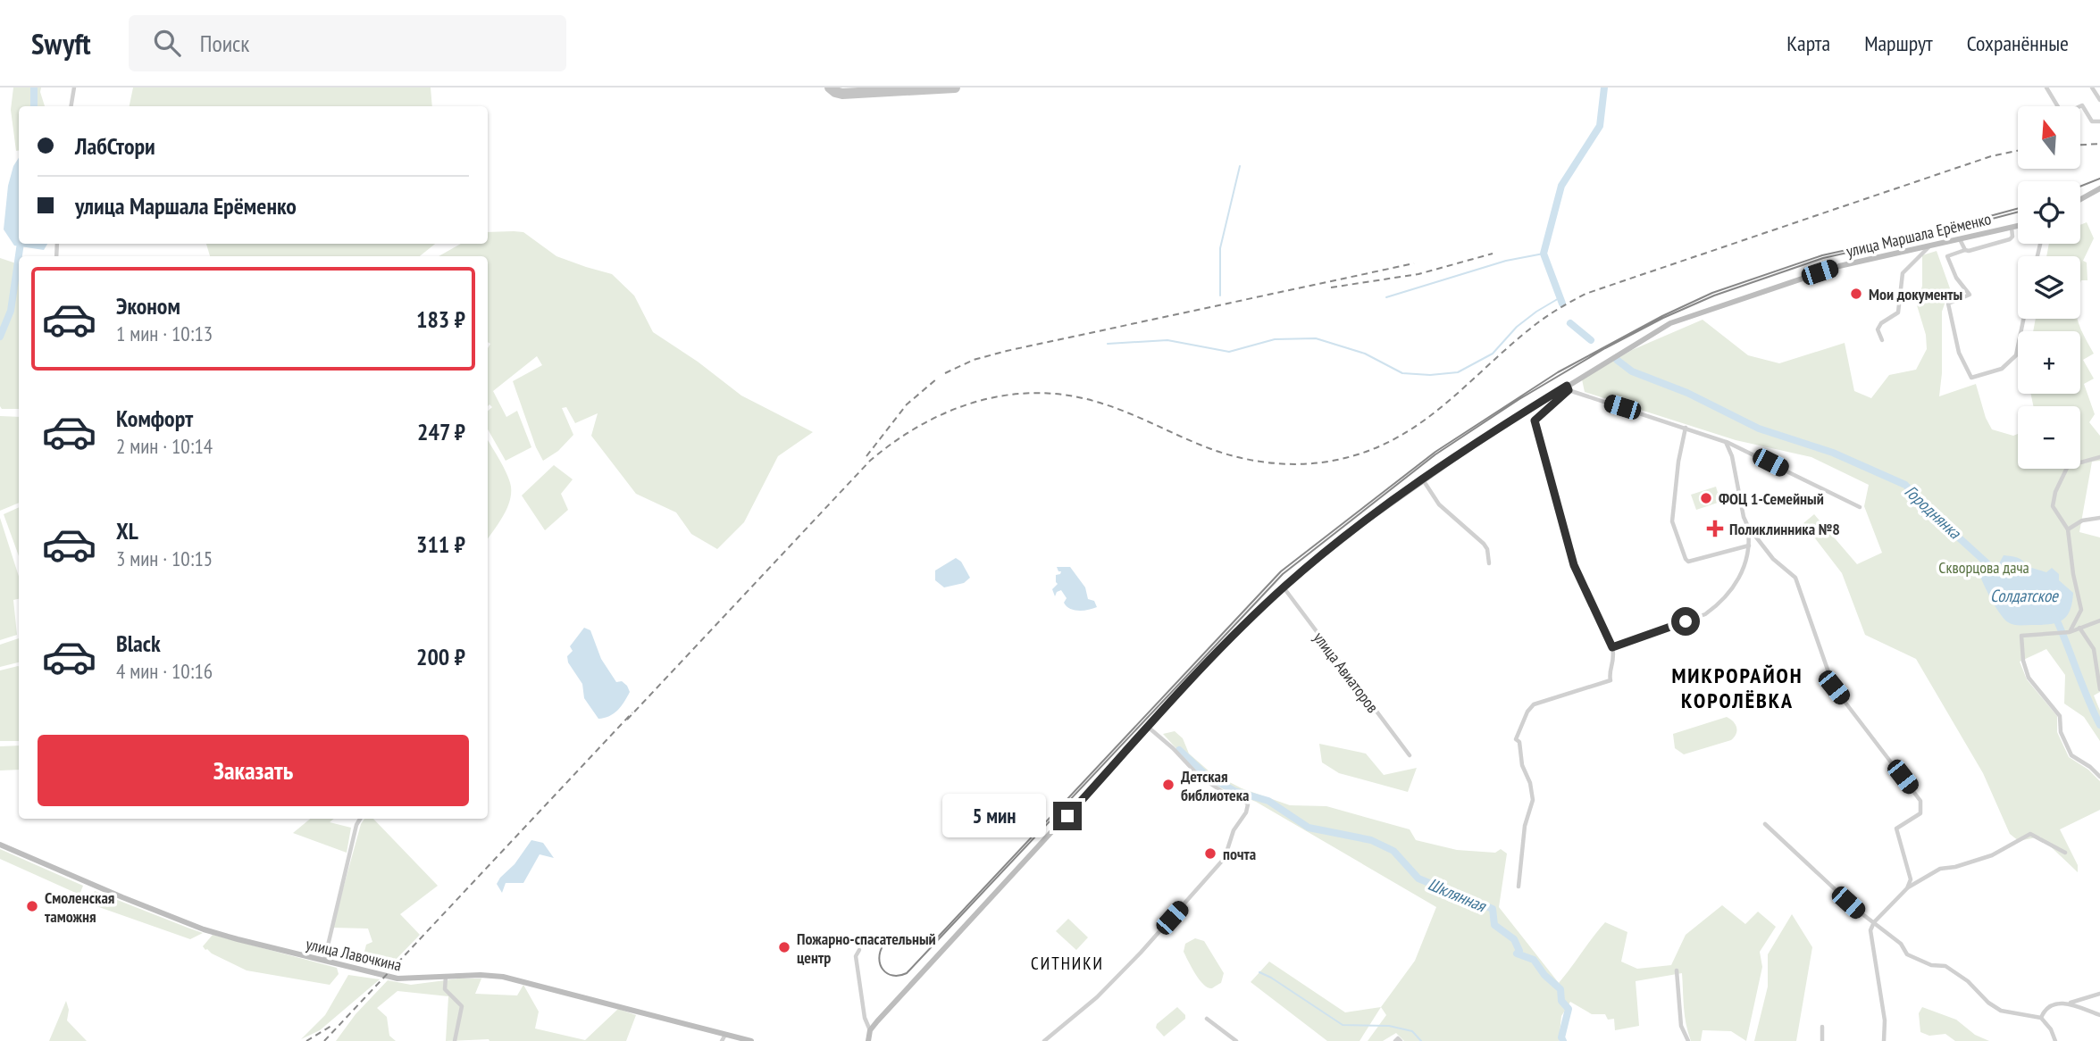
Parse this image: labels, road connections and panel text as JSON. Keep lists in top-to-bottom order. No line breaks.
{"streets":{"main road":["улица Маршала Ерёменко","улица Лавочкина"],"street":["улица Авиаторов"]},"crossings":[["улица Маршала Ерёменко","улица Авиаторов"]],"districts":["МИКРОРАЙОН КОРОЛЁВКА","СИТНИКИ"],"water":["Городнянка","Солдатское","Шклянная"],"parks":["Скворцова дача"],"places":{"other":["Мои документы","ФОЦ 1-Семейный","Детская библиотека","почта","Смоленская таможня","Пожарно-спасательный центр"],"health":["Поликлинника №8"]},"north":"top","page":{"header":"Swyft","search":"Поиск","nav":["Карта","Маршрут","Сохранённые"],"map_buttons":["+","−"],"banner":["ЛабСтори","улица Маршала Ерёменко"],"list":[{"name":"Эконом","note":"1 мин · 10:13","value":"183 ₽"},{"name":"Комфорт","note":"2 мин · 10:14","value":"247 ₽"},{"name":"XL","note":"3 мин · 10:15","value":"311 ₽"},{"name":"Black","note":"4 мин · 10:16","value":"200 ₽"}],"buttons":"Заказать","bubble":"5 мин"}}
